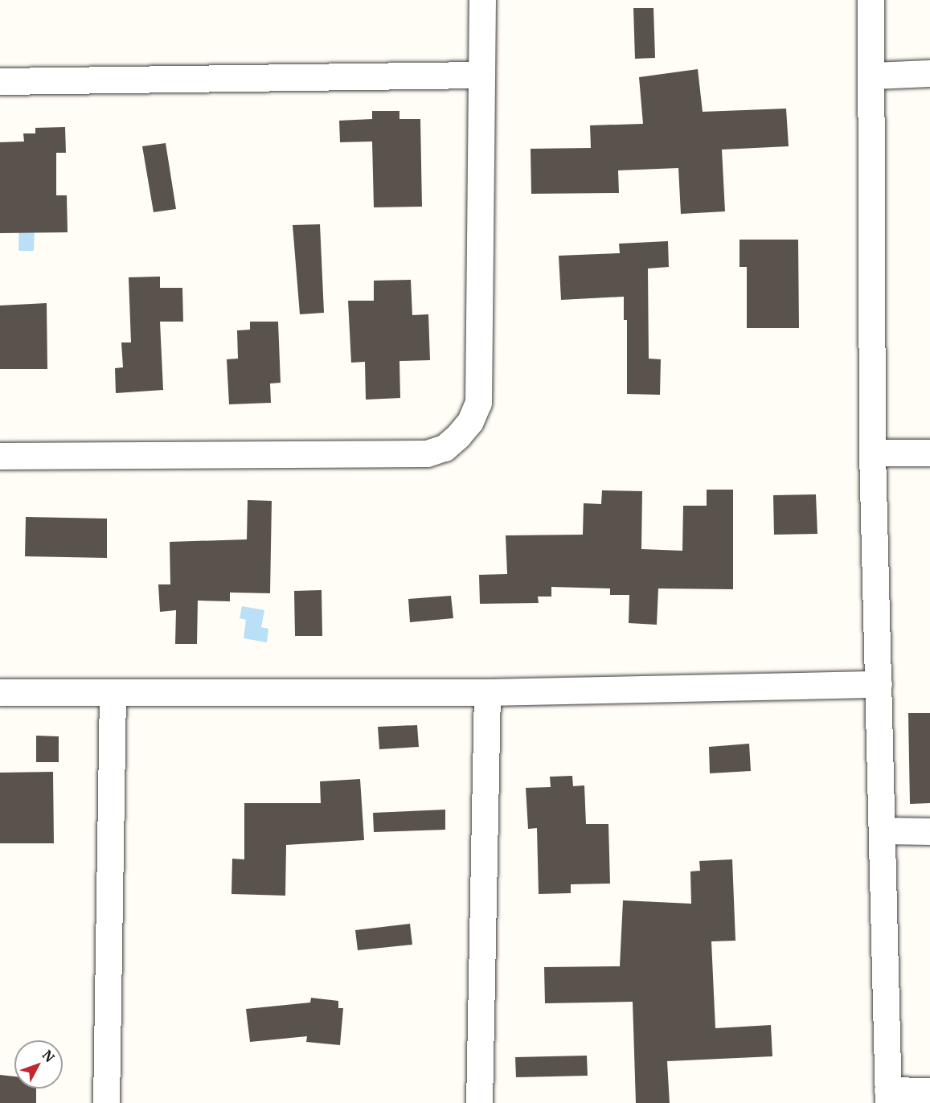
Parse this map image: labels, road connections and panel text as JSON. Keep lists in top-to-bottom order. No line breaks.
{"north":"top right"}
